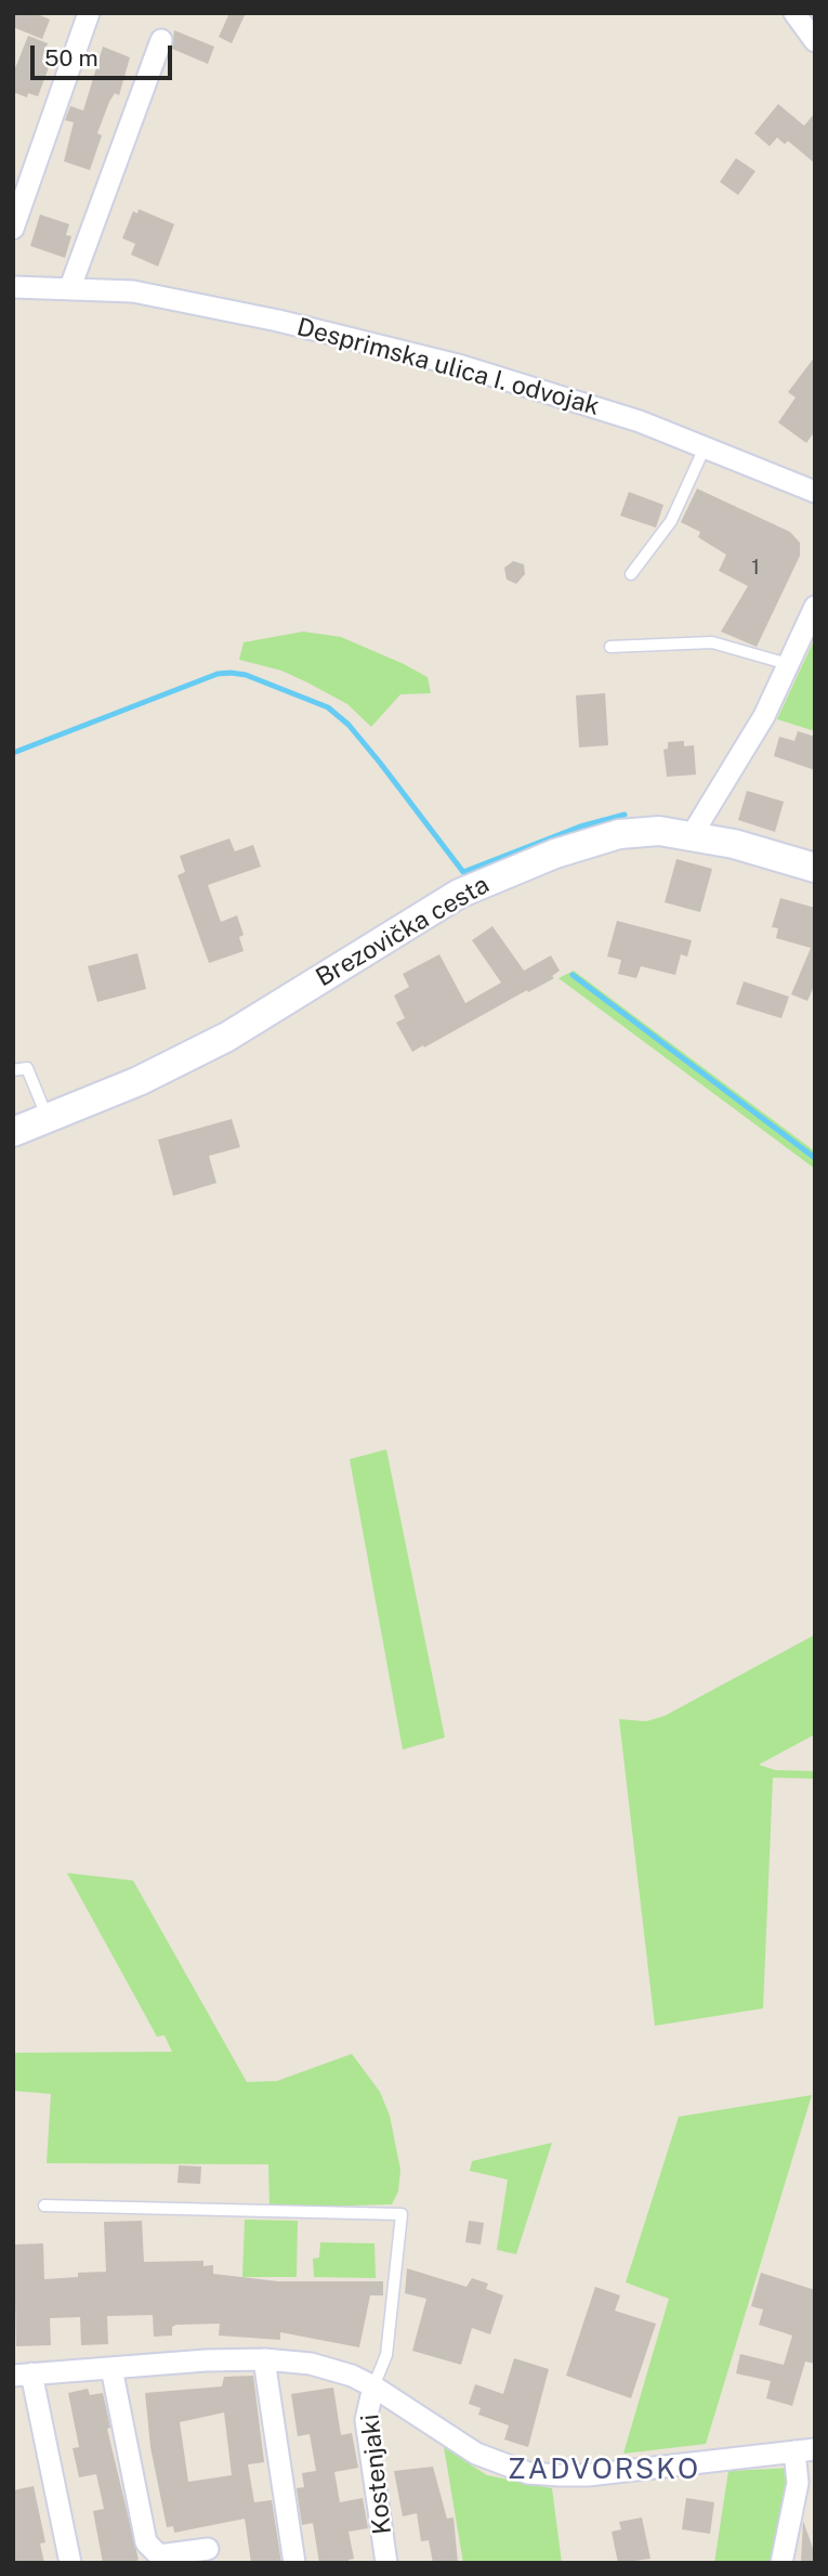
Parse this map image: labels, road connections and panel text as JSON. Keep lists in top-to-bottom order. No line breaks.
{"streets":{"main road":["Brezovička cesta"],"street":["Desprimska ulica I. odvojak","Kostenjaki"]},"districts":["ZADVORSKO"],"house_numbers":["1"],"scale_bar":"50 m"}
